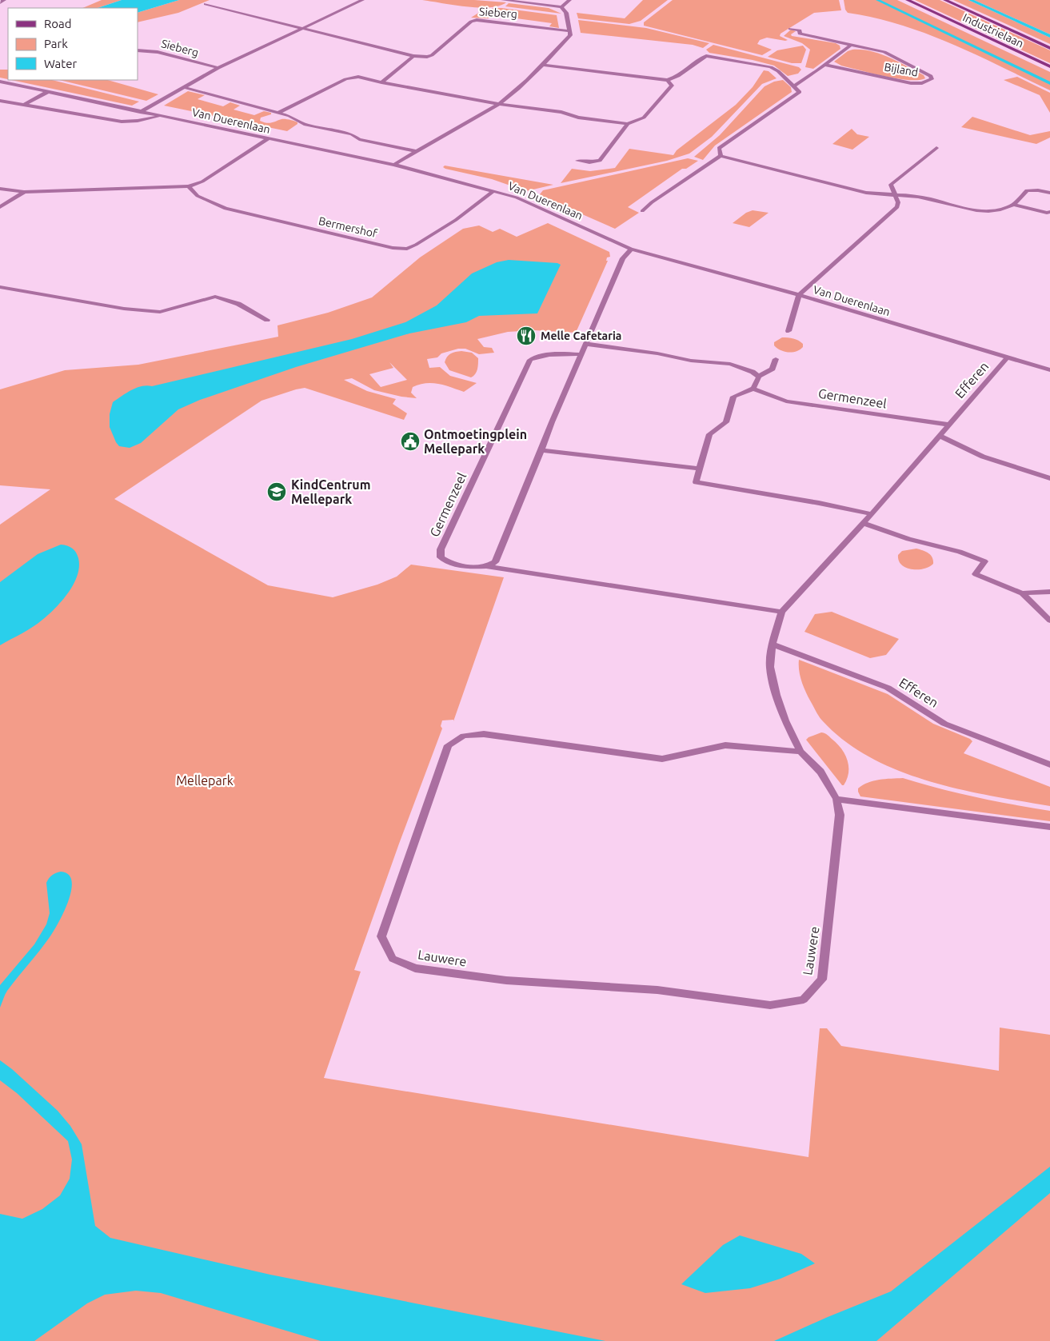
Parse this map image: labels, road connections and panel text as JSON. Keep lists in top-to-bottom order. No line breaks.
{"streets":{"main road":["Industrielaan"],"street":["Sieberg","Bijland","Van Duerenlaan","Bermershof","Efferen","Germenzeel","Lauwere"]},"crossings":[["Sieberg","Van Duerenlaan"],["Van Duerenlaan","Bermershof"],["Van Duerenlaan","Efferen"],["Efferen","Germenzeel"],["Efferen","Lauwere"],["Germenzeel","Lauwere"]],"parks":["Mellepark"],"places":{"restaurant":["Melle Cafetaria"],"public building":["Ontmoetingplein Mellepark"],"school or university":["KindCentrum Mellepark"]},"legend":["Road","Park","Water"]}
